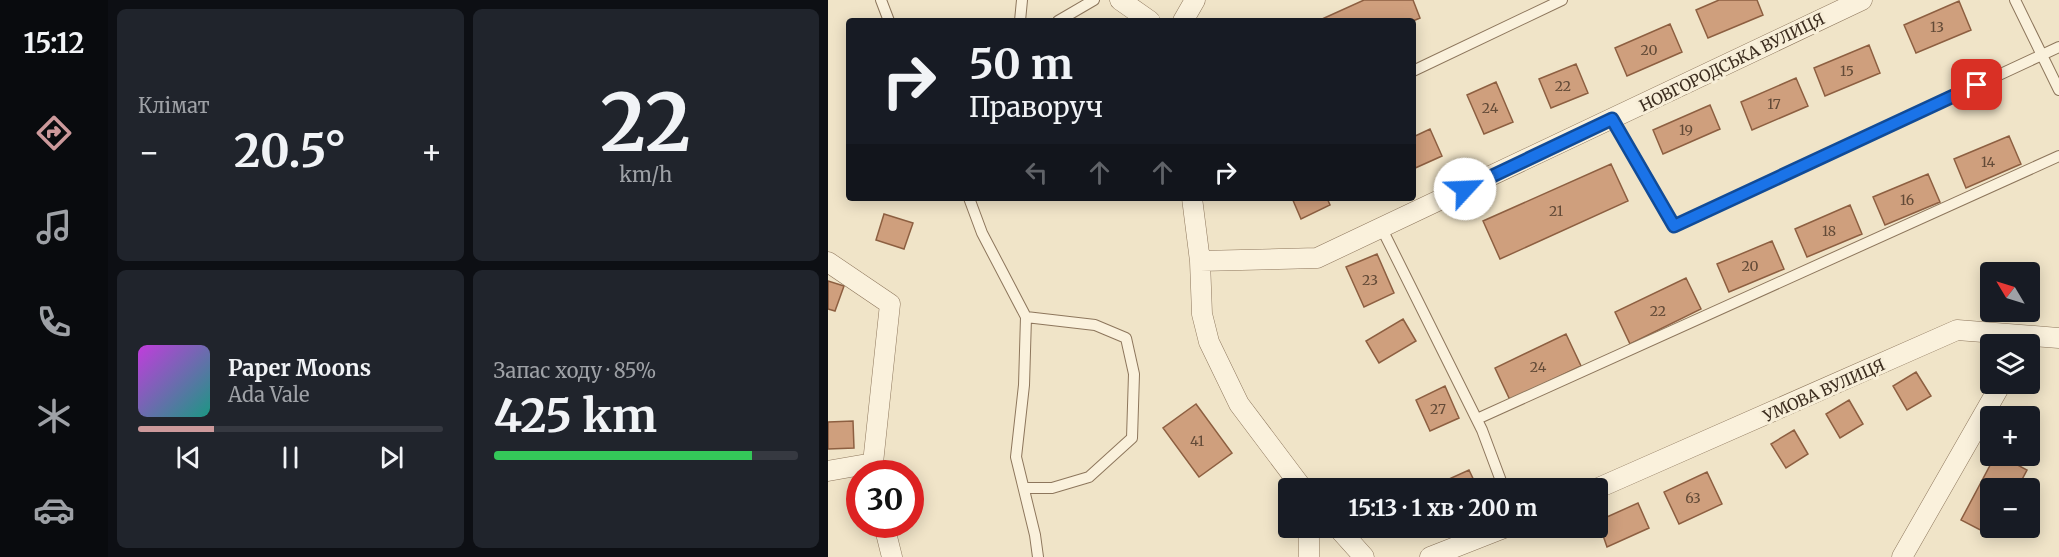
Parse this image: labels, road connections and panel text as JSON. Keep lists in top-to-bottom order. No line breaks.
{"streets":{"street":["НОВГОРОДСЬКА ВУЛИЦЯ","УМОВА ВУЛИЦЯ"]},"house_numbers":["13","20","15","22","17","24","19","14","16","21","18","20","23","22","24","27","41","63"],"north":"top left","page":{"tabs":"15:12","tile":["Клімат",["22","km/h"],["Запас ходу · 85%","425 km"]],"turn":["50 m","Праворуч"],"heat":["−","20.5°","+"],"map_buttons":["+","−"],"song":["Paper Moons","Ada Vale"],"limit":"30","trip":"15:13 · 1 хв · 200 m"}}
